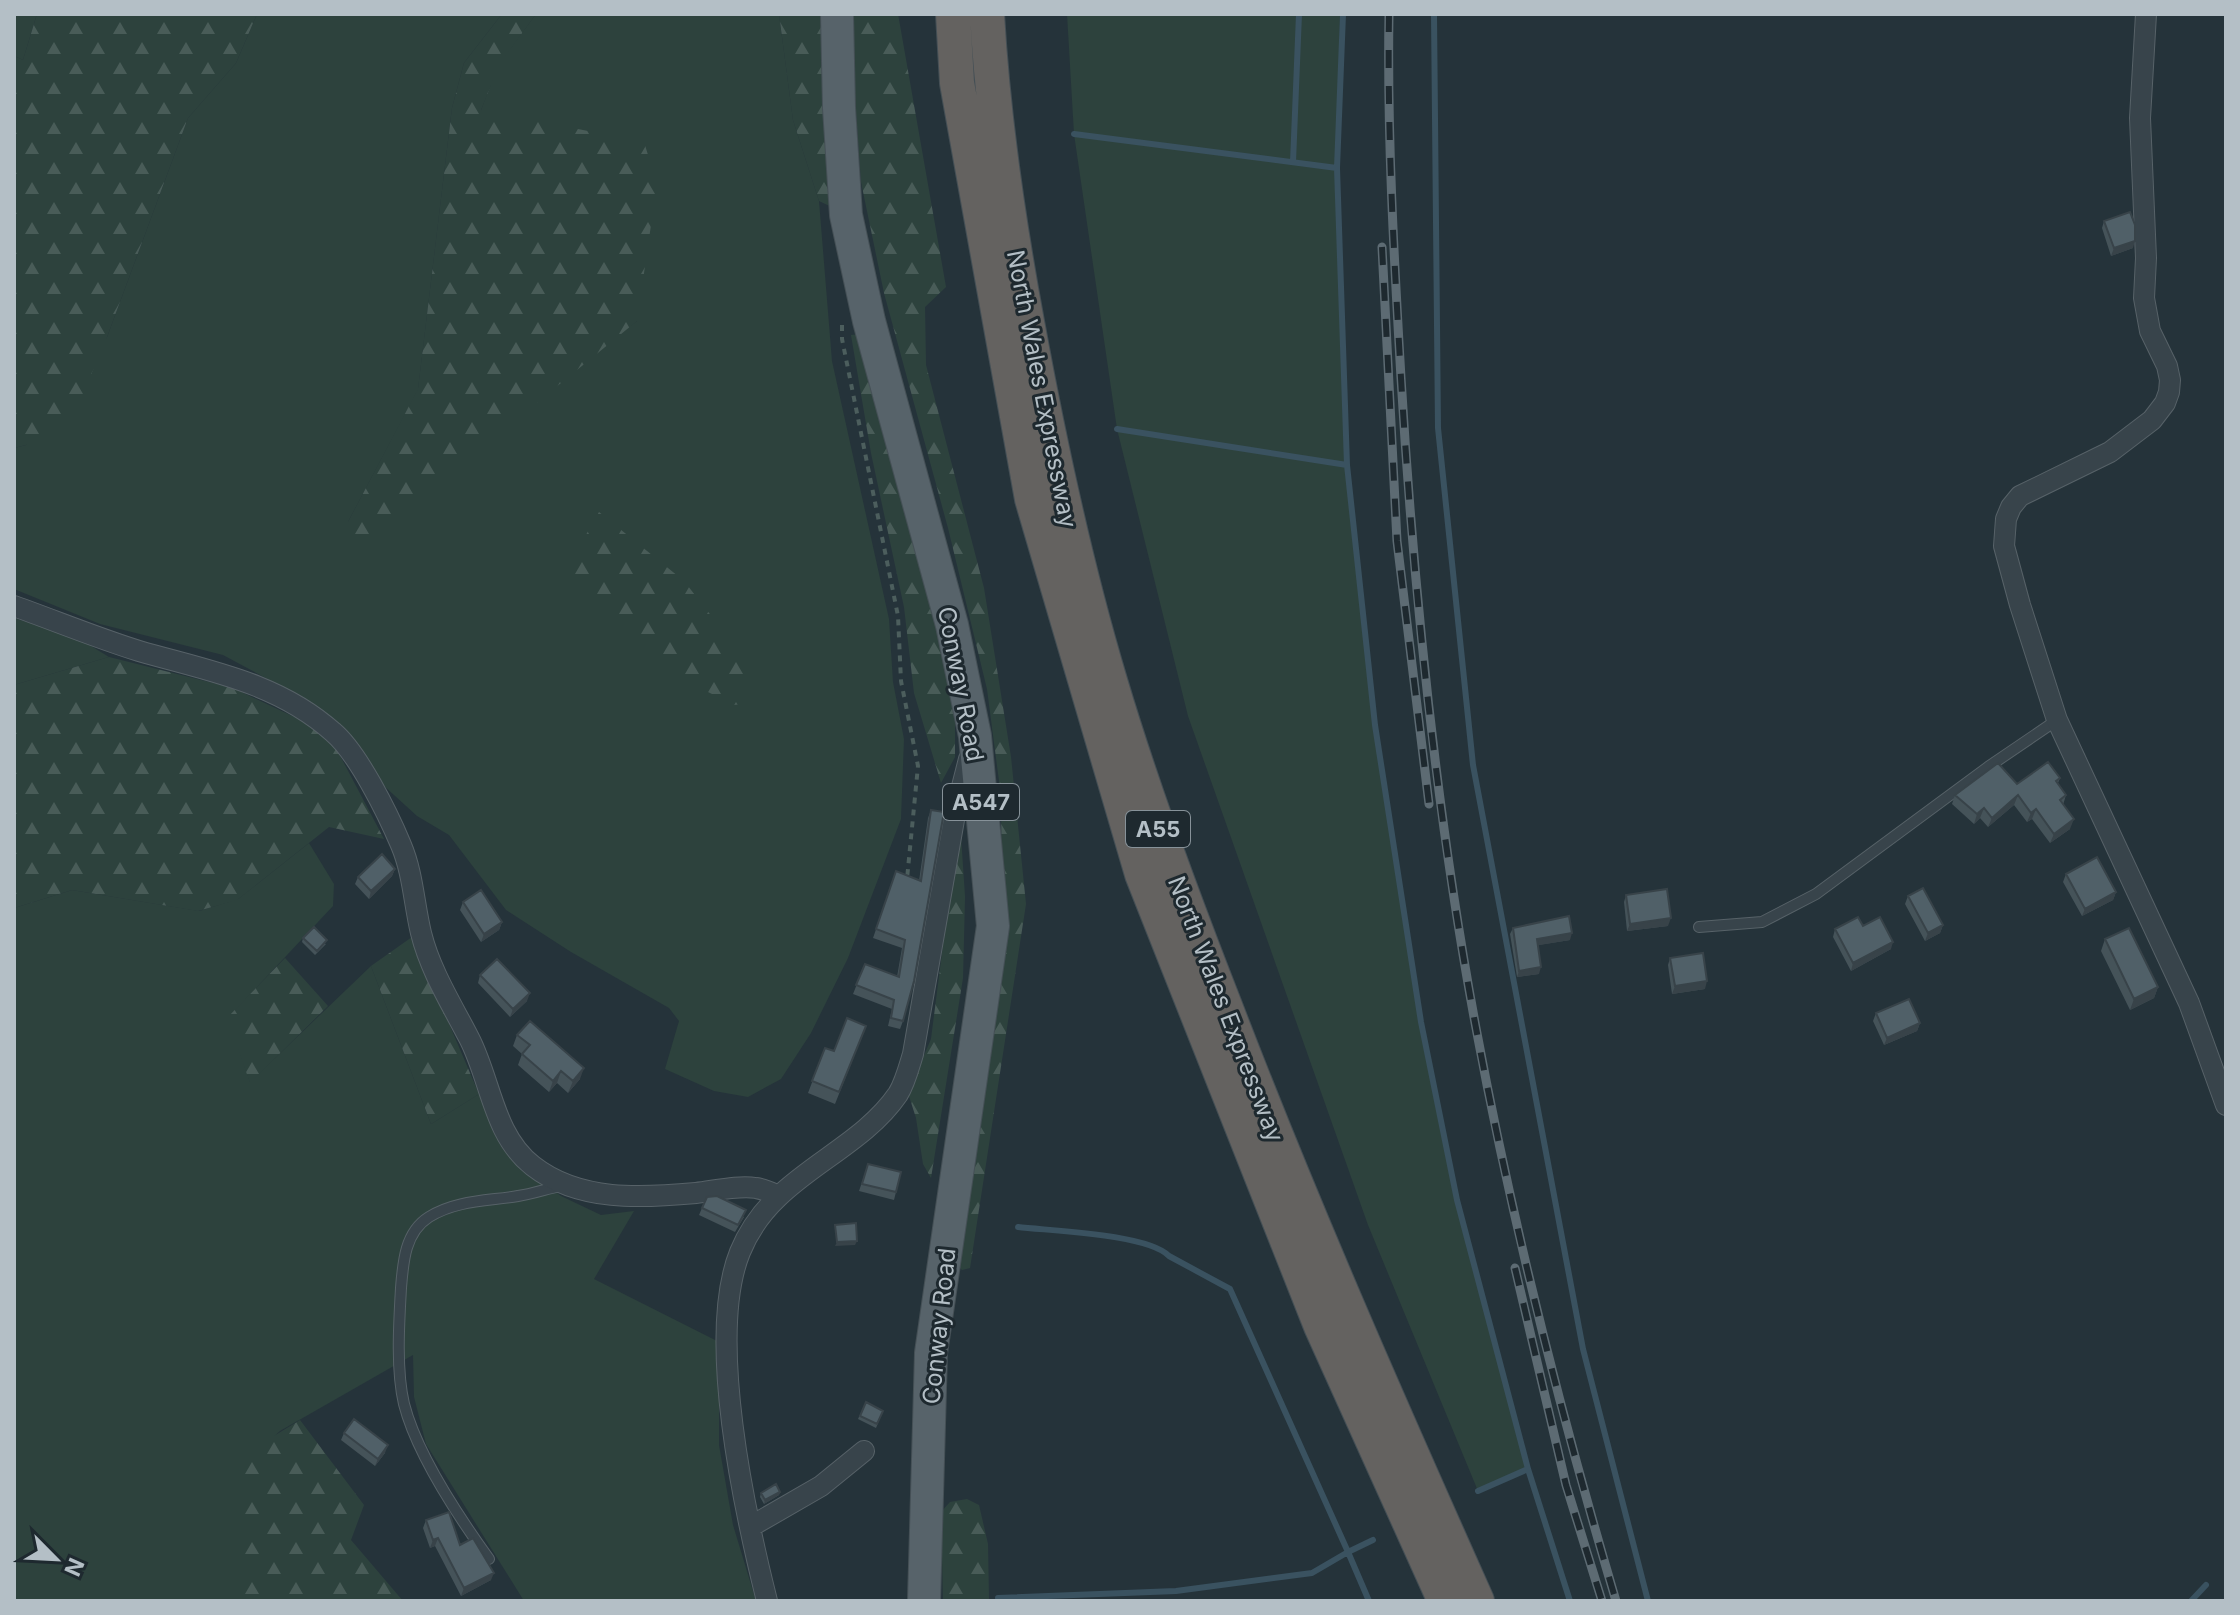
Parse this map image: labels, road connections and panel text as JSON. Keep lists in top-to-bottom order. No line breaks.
{"streets":{"highway":["North Wales Expressway","A55"],"main road":["Conway Road","A547"]},"north":"bottom right"}
